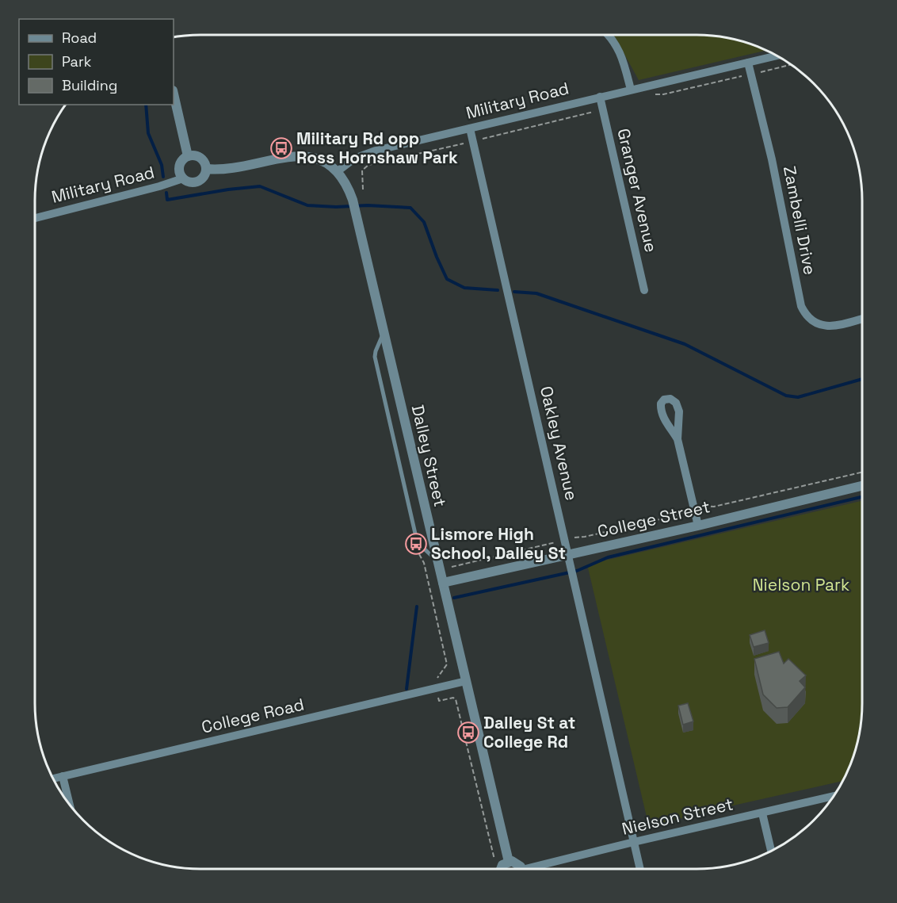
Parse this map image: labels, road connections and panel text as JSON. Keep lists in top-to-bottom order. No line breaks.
{"streets":{"street":["Military Road","Granger Avenue","Zambelli Drive","Oakley Avenue","Dalley Street","College Street","College Road","Nielson Street"]},"crossings":[["Military Road","Granger Avenue"],["Military Road","Zambelli Drive"],["Military Road","Oakley Avenue"],["Military Road","Dalley Street"],["Oakley Avenue","College Street"],["Oakley Avenue","Nielson Street"],["Dalley Street","College Street"],["Dalley Street","College Road"]],"parks":["Nielson Park"],"places":{"bus stop":["Military Rd opp Ross Hornshaw Park","Lismore High School, Dalley St","Dalley St at College Rd"]},"legend":["Road","Park","Building"]}
